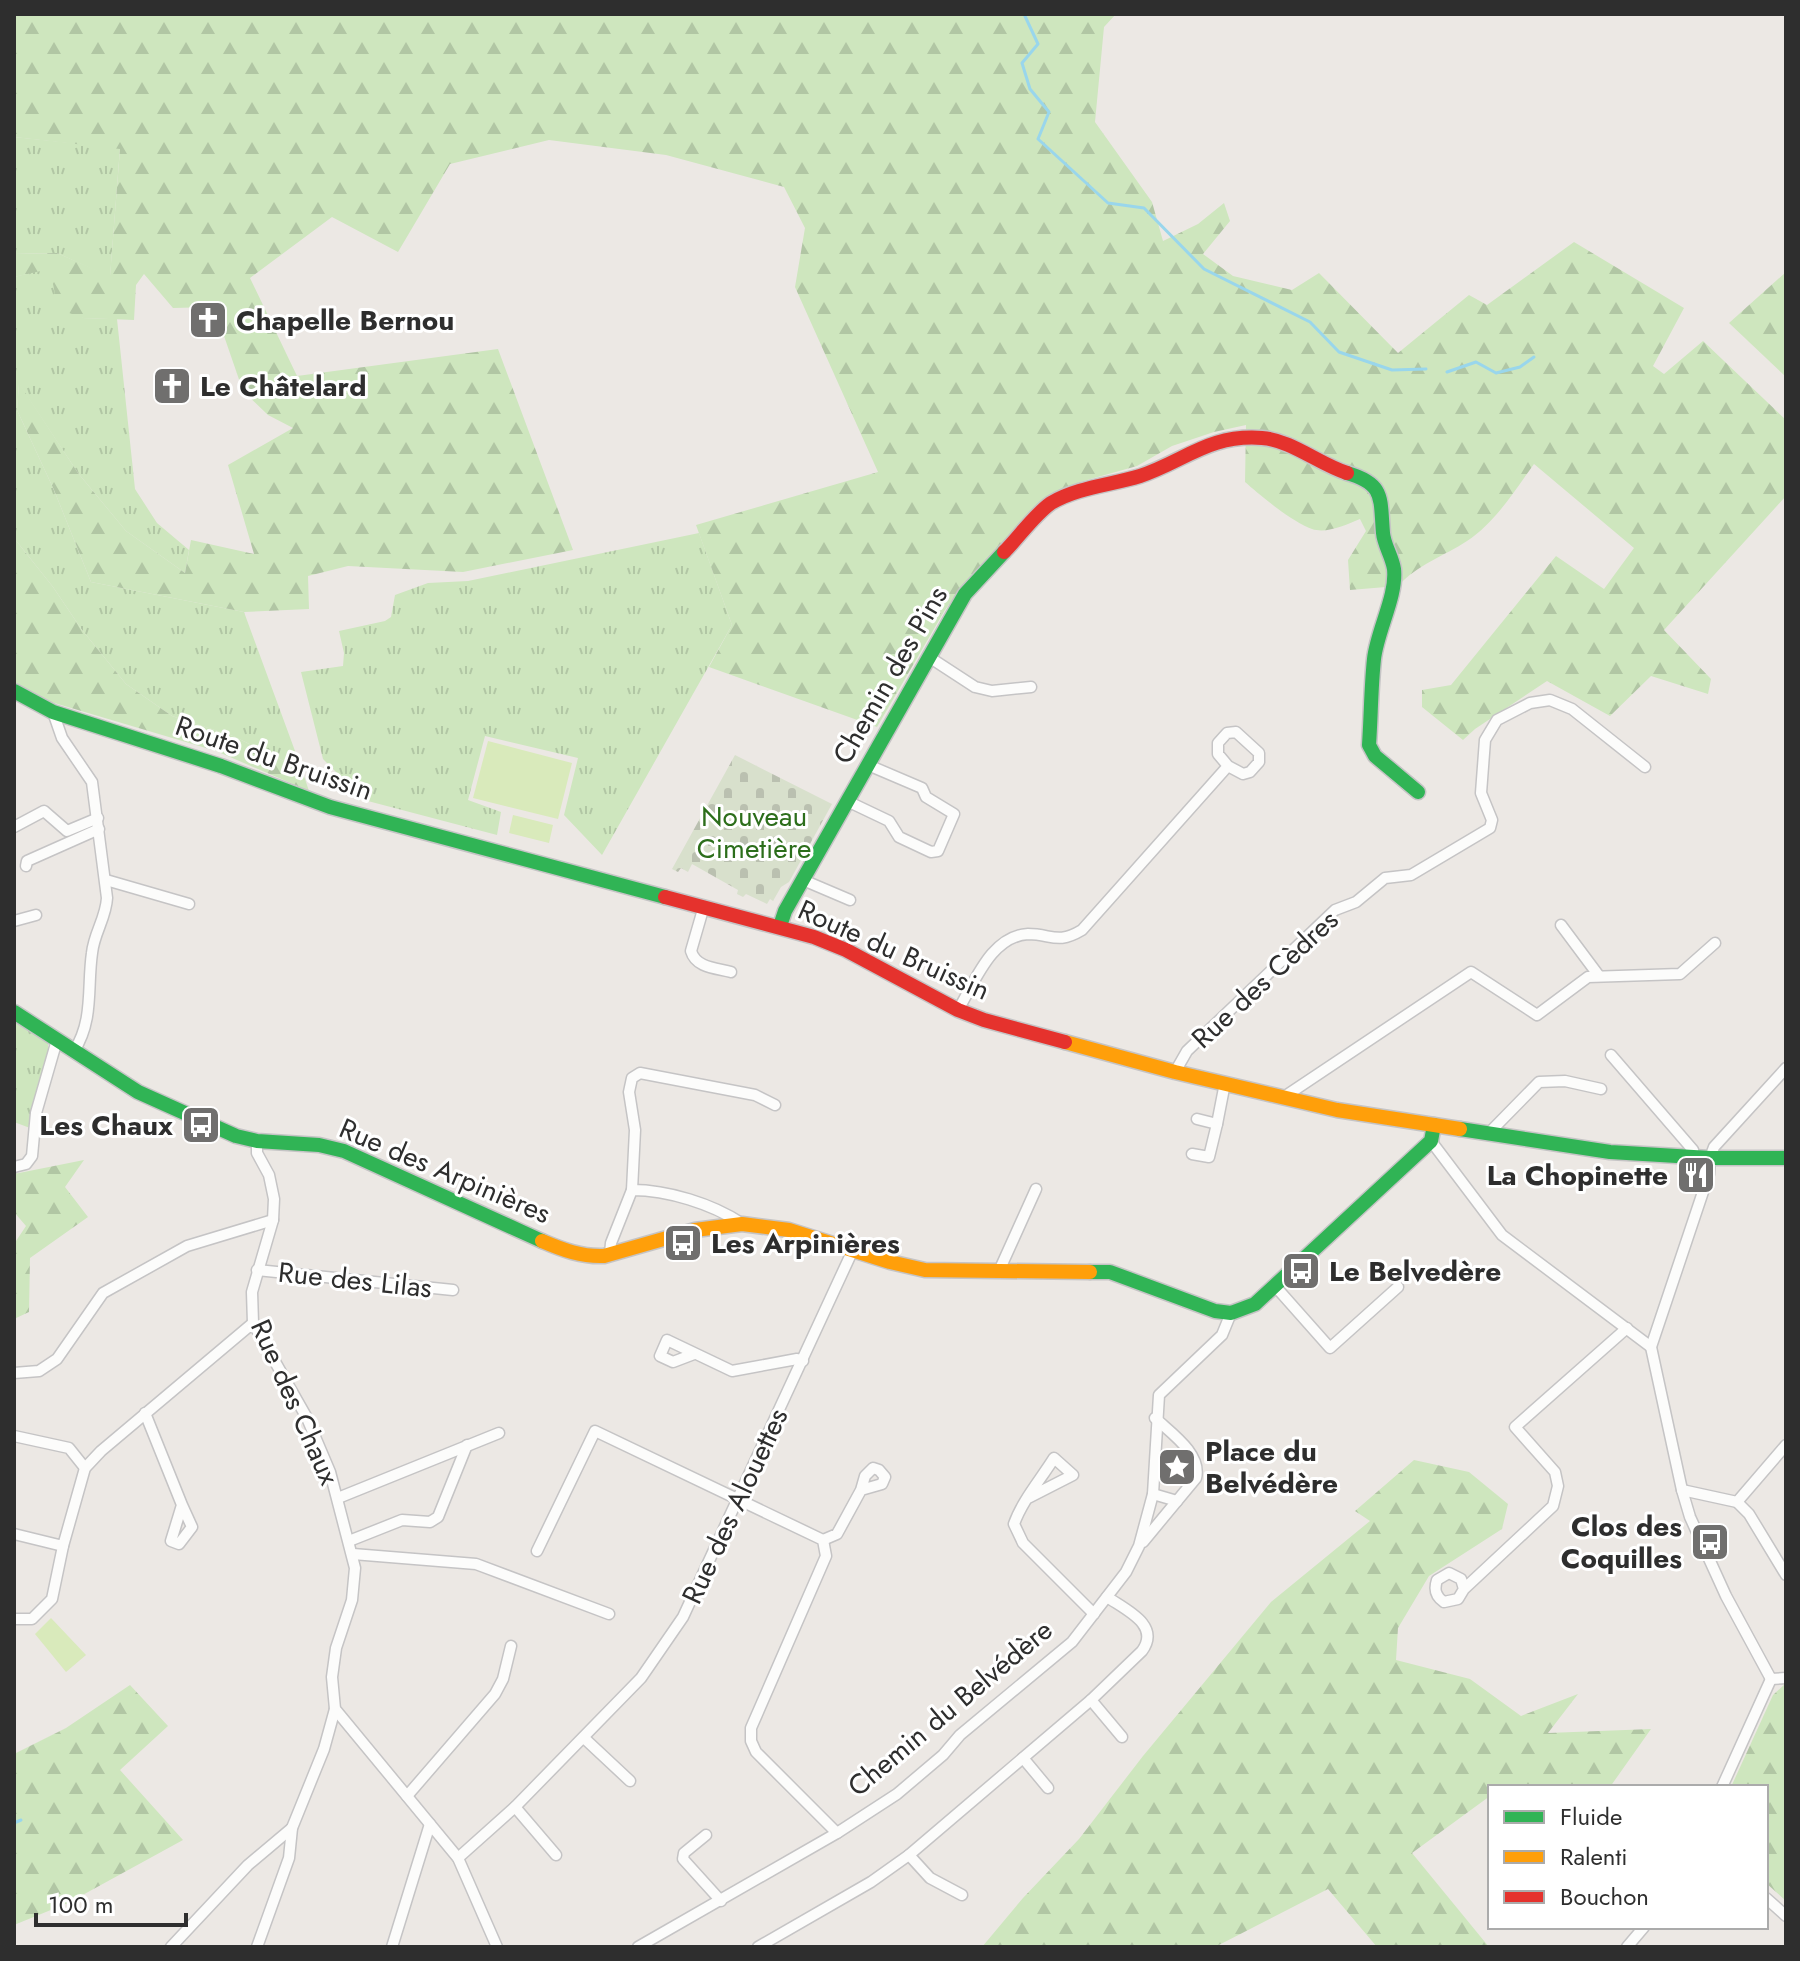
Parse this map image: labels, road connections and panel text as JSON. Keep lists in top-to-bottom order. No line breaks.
{"streets":{"street":["Chemin des Pins","Route du Bruissin","Rue des Cèdres","Rue des Arpinières","Rue des Lilas","Rue des Chaux","Rue des Alouettes","Chemin du Belvédère"]},"crossings":[["Chemin des Pins","Route du Bruissin"],["Route du Bruissin","Rue des Cèdres"],["Rue des Arpinières","Rue des Chaux"],["Rue des Arpinières","Rue des Alouettes"],["Rue des Arpinières","Chemin du Belvédère"],["Rue des Lilas","Rue des Chaux"]],"parks":["Nouveau Cimetière"],"places":{"church":["Chapelle Bernou","Le Châtelard"],"bus stop":["Les Chaux","Les Arpinières","Le Belvedère","Clos des Coquilles"],"restaurant":["La Chopinette"],"place":["Place du Belvédère"]},"legend":["Fluide","Ralenti","Bouchon"],"scale_bar":"100 m"}
